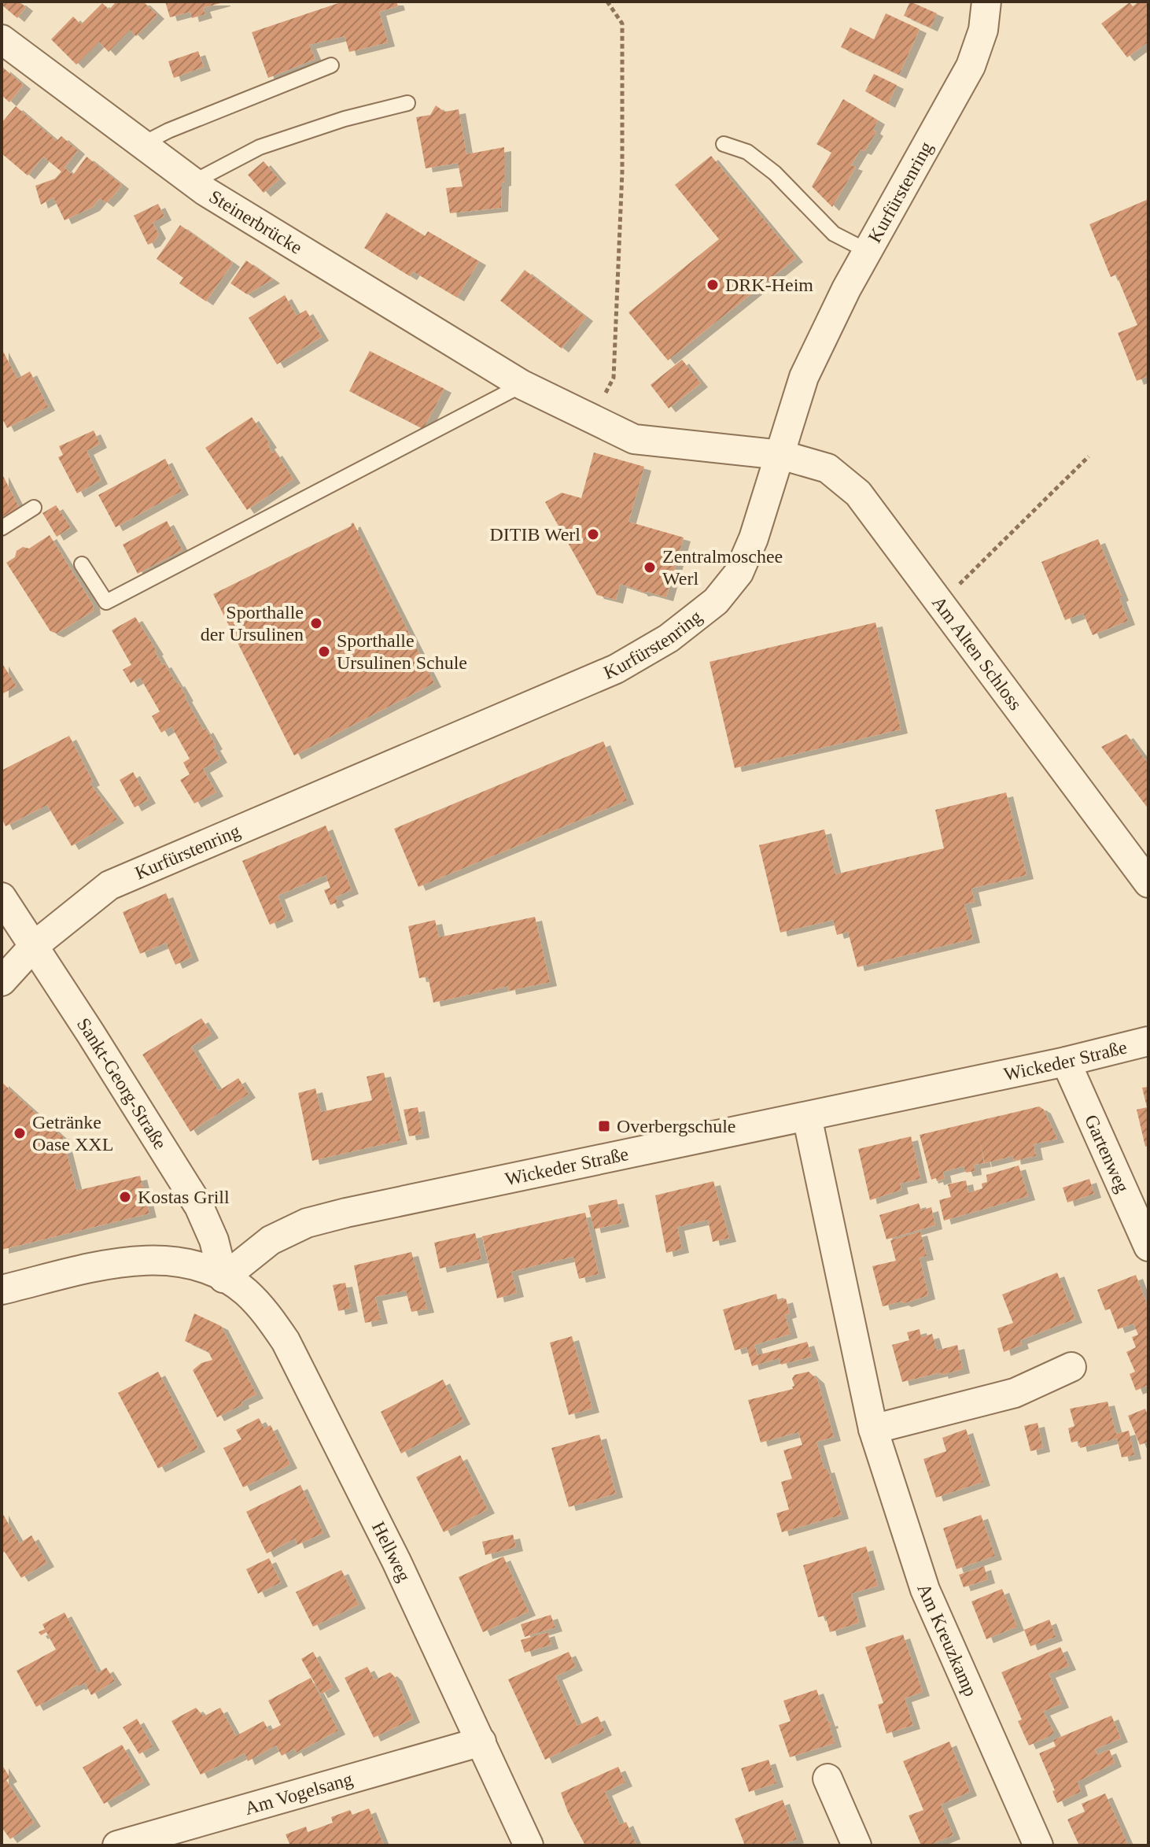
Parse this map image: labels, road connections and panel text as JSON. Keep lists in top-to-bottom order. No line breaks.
{"streets":{"street":["Kurfürstenring","Steinerbrücke","Am Alten Schloss","Wickeder Straße","Sankt-Georg-Straße","Gartenweg","Hellweg","Am Kreuzkamp","Am Vogelsang"]},"crossings":[["Kurfürstenring","Steinerbrücke"],["Kurfürstenring","Am Alten Schloss"],["Kurfürstenring","Sankt-Georg-Straße"],["Steinerbrücke","Am Alten Schloss"],["Wickeder Straße","Sankt-Georg-Straße"],["Wickeder Straße","Gartenweg"],["Wickeder Straße","Hellweg"],["Wickeder Straße","Am Kreuzkamp"],["Sankt-Georg-Straße","Hellweg"],["Hellweg","Am Vogelsang"]],"places":{"other":["DRK-Heim","DITIB Werl","Zentralmoschee Werl","Sporthalle der Ursulinen","Sporthalle Ursulinen Schule","Getränke Oase XXL","Kostas Grill"],"transit":["Overbergschule"]}}
